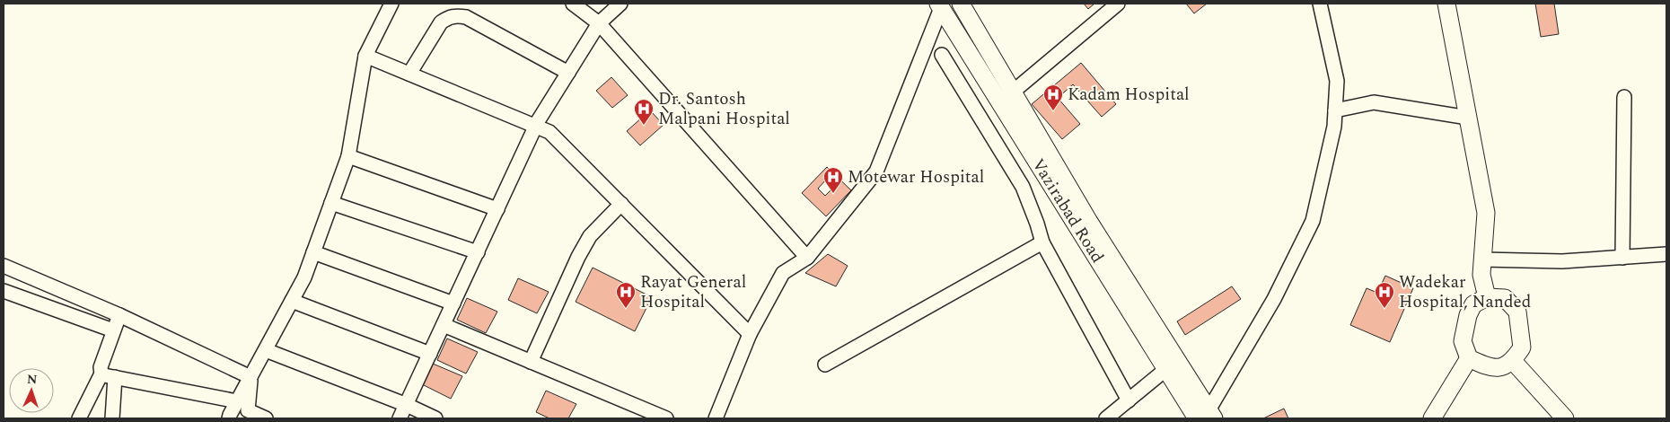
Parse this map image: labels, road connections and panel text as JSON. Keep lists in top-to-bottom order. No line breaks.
{"streets":{"main road":["Vazirabad Road"]},"places":{"hospital":["Kadam Hospital","Dr. Santosh Malpani Hospital","Motewar Hospital","Rayat General Hospital","Wadekar Hospital, Nanded"]},"north":"top"}
